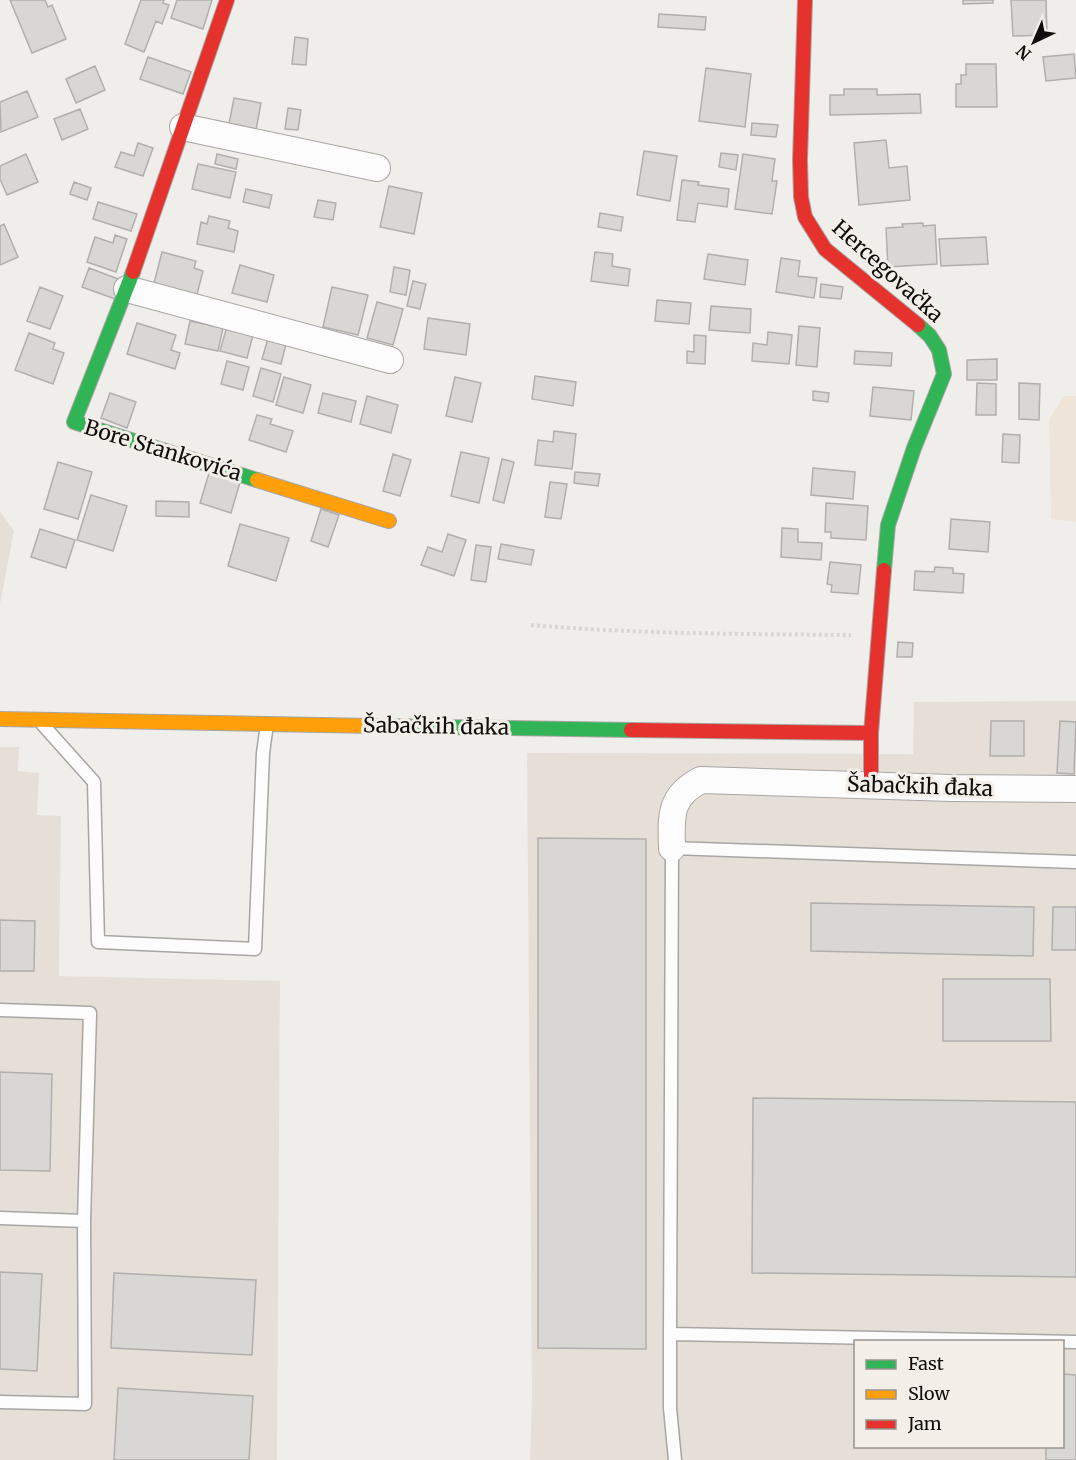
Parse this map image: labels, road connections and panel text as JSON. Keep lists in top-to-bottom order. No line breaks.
{"streets":{"street":["Hercegovačka","Bore Stankovića","Šabačkih đaka"]},"crossings":[["Hercegovačka","Šabačkih đaka"]],"legend":["Fast","Slow","Jam"],"north":"bottom left"}
